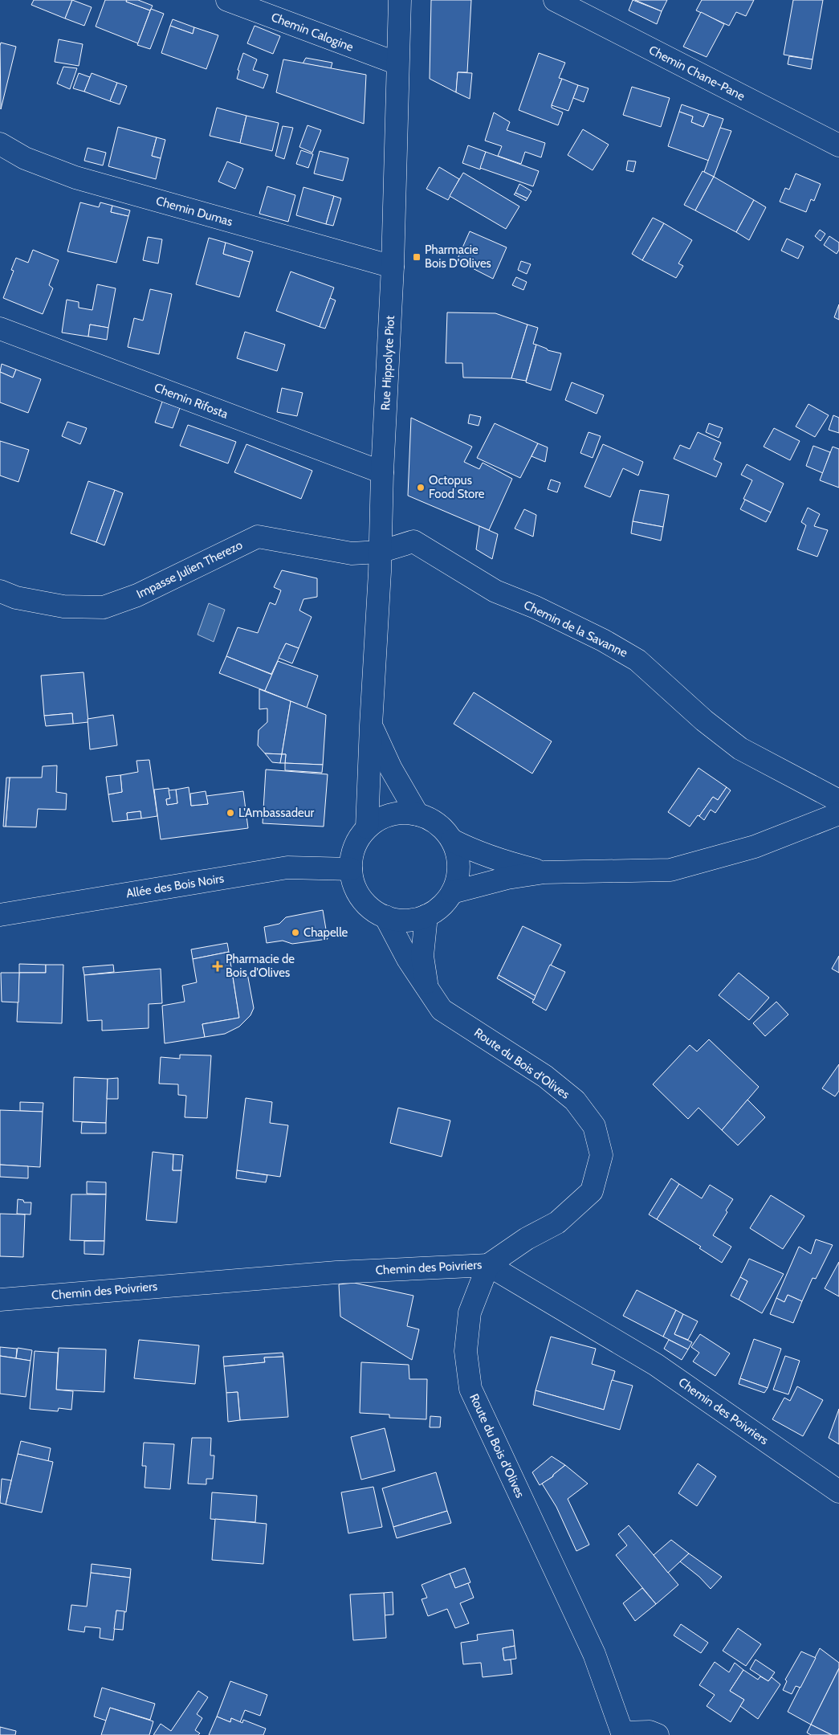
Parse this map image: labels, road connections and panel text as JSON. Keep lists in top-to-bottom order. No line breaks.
{"streets":{"street":["Chemin Calogine","Chemin Chane-Pane","Chemin Dumas","Rue Hippolyte Piot","Chemin Rifosta","Impasse Julien Therezo","Chemin de la Savanne","Allée des Bois Noirs","Route du Bois d'Olives","Chemin des Poivriers"]},"crossings":[["Chemin Calogine","Rue Hippolyte Piot"],["Chemin Dumas","Rue Hippolyte Piot"],["Rue Hippolyte Piot","Chemin Rifosta"],["Rue Hippolyte Piot","Impasse Julien Therezo"],["Rue Hippolyte Piot","Chemin de la Savanne"],["Rue Hippolyte Piot","Allée des Bois Noirs"],["Rue Hippolyte Piot","Route du Bois d'Olives"],["Impasse Julien Therezo","Chemin de la Savanne"],["Allée des Bois Noirs","Route du Bois d'Olives"],["Route du Bois d'Olives","Chemin des Poivriers"]],"places":{"transit":["Pharmacie Bois D'Olives"],"other":["Octopus Food Store","L'Ambassadeur","Chapelle"],"health":["Pharmacie de Bois d'Olives"]}}
